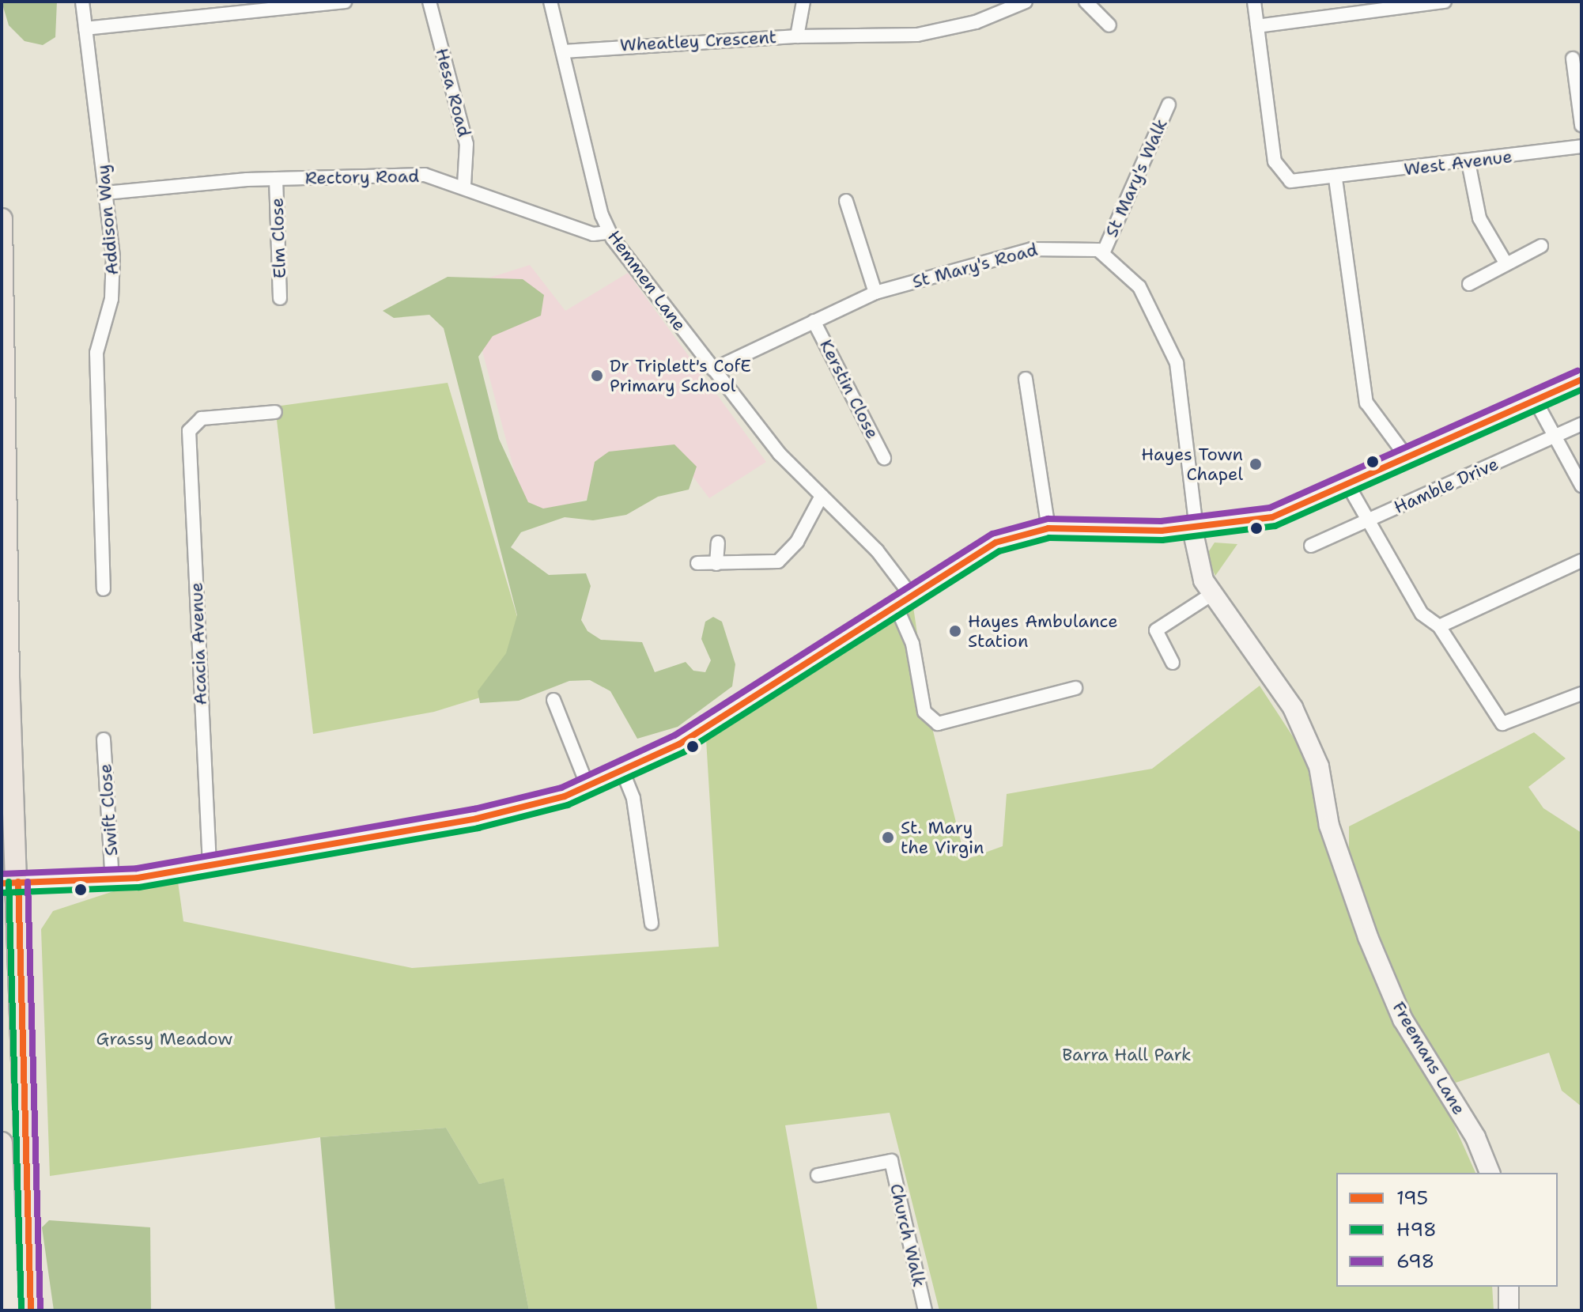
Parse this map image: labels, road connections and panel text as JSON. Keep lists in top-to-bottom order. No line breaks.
{"streets":{"street":["Wheatley Crescent","Hesa Road","West Avenue","Rectory Road","St Mary's Walk","Addison Way","Elm Close","St Mary's Road","Hemmen Lane","Kerstin Close","Hamble Drive","Acacia Avenue","Swift Close","Freemans Lane","Church Walk"]},"crossings":[["Wheatley Crescent","Hemmen Lane"],["Hesa Road","Rectory Road"],["Rectory Road","Addison Way"],["Rectory Road","Elm Close"],["Rectory Road","Hemmen Lane"],["St Mary's Walk","St Mary's Road"],["St Mary's Road","Hemmen Lane"],["St Mary's Road","Kerstin Close"]],"parks":["Grassy Meadow","Barra Hall Park"],"places":["Dr Triplett's CofE Primary School","Hayes Town Chapel","Hayes Ambulance Station","St. Mary the Virgin"],"lines":["transit line 698","transit line 195","transit line H98"],"legend":["195","H98","698"]}
